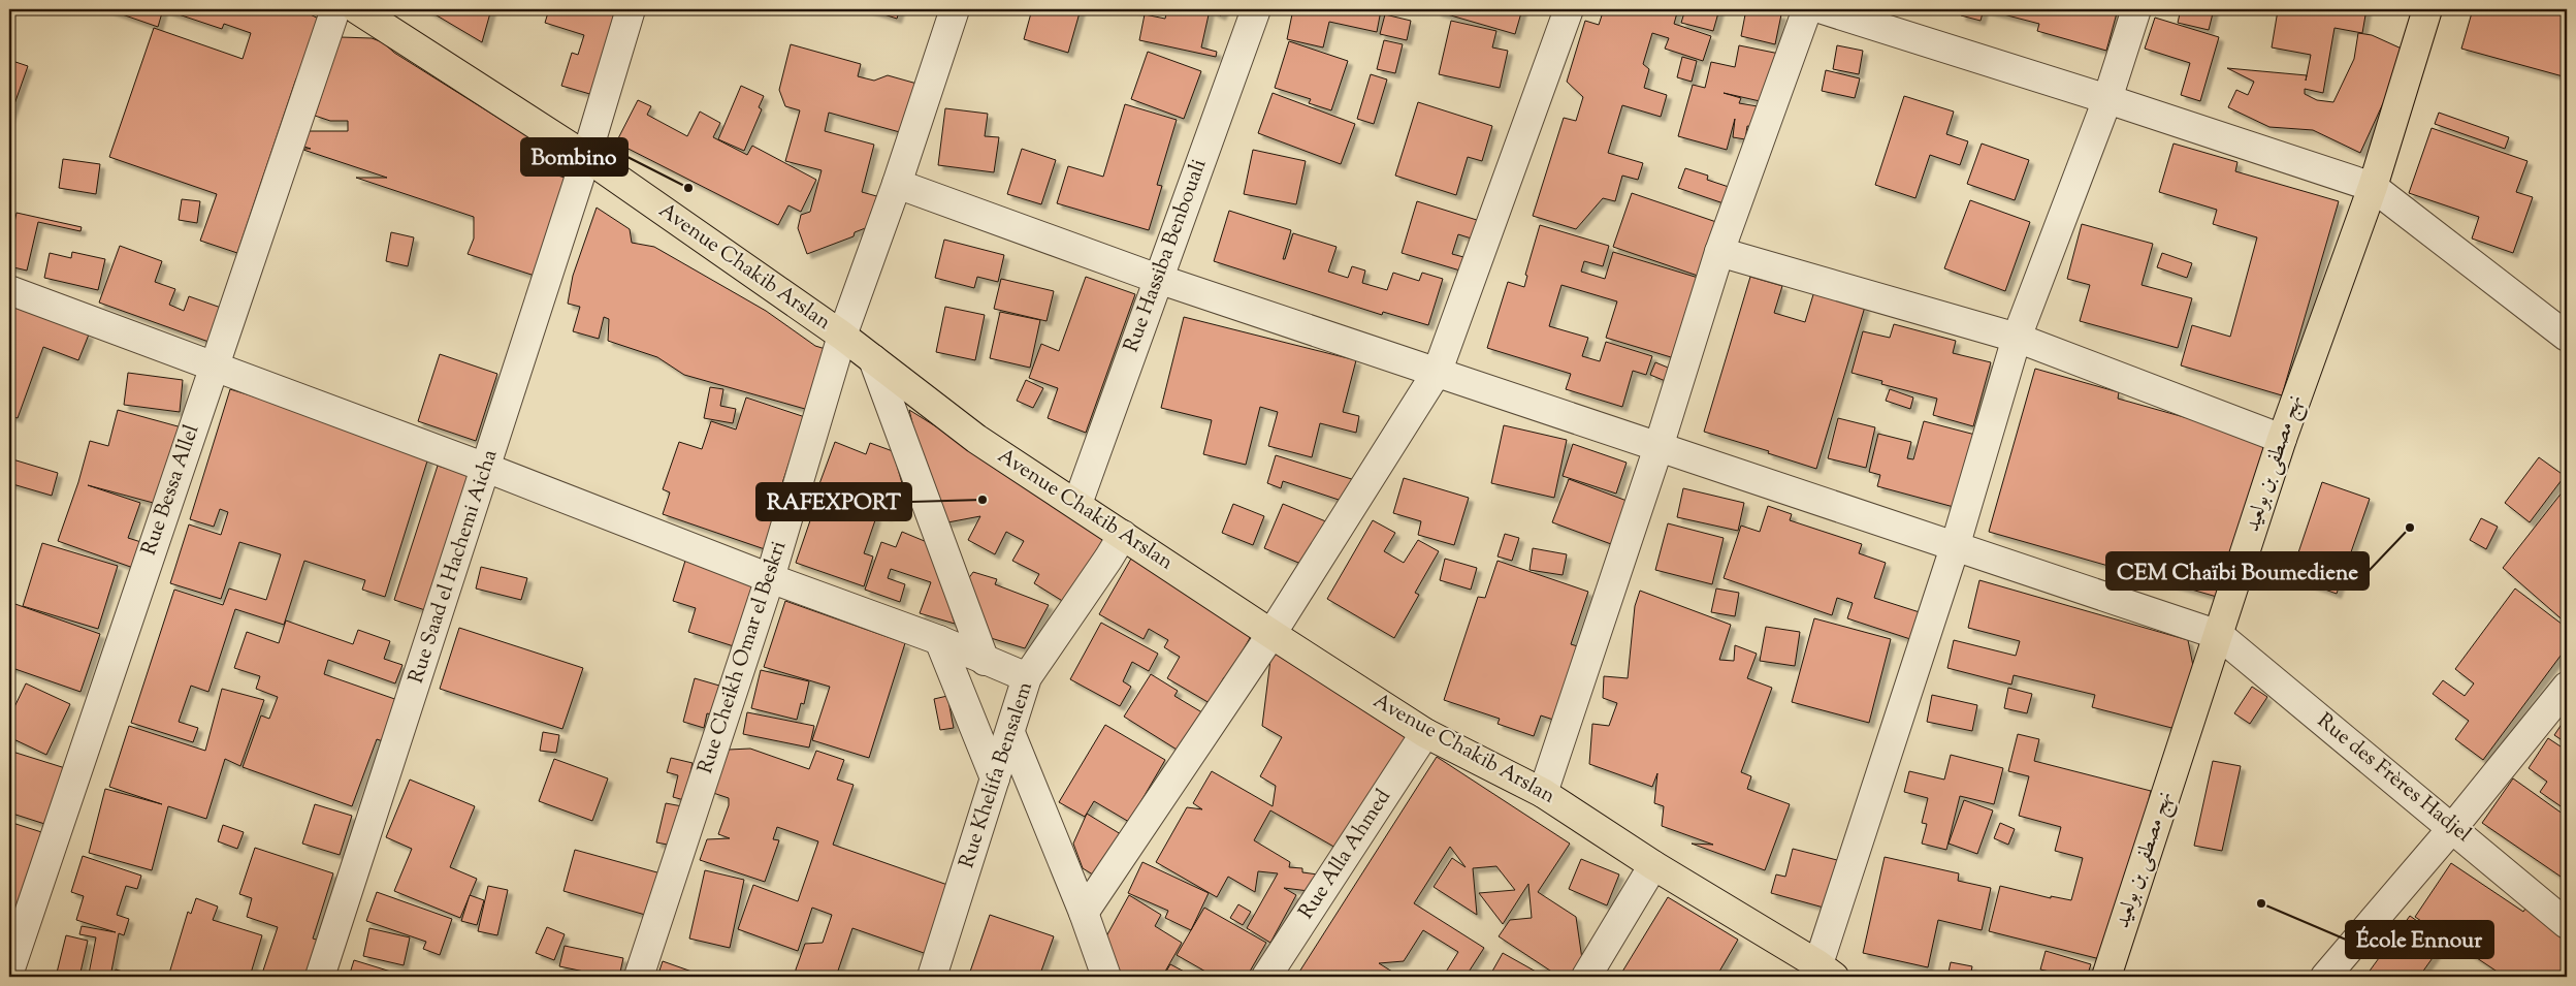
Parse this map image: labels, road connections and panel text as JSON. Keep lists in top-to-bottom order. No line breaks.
{"streets":{"main road":["Avenue Chakib Arslan","نهج مصطفى بن بولعيد"],"street":["Rue Hassiba Benbouali","Rue Bessa Allel","Rue Saad el Hachemi Aicha","Rue Cheikh Omar el Beskri","Rue Khelifa Bensalem","Rue des Frères Hadjel","Rue Alla Ahmed"]},"crossings":[["Rue Hassiba Benbouali","Avenue Chakib Arslan"],["Avenue Chakib Arslan","Rue Saad el Hachemi Aicha"],["Avenue Chakib Arslan","Rue Cheikh Omar el Beskri"],["Avenue Chakib Arslan","Rue Khelifa Bensalem"],["Avenue Chakib Arslan","Rue Alla Ahmed"],["نهج مصطفى بن بولعيد","Rue des Frères Hadjel"]],"places":["Bombino","RAFEXPORT","CEM Chaïbi Boumediene","École Ennour"]}
